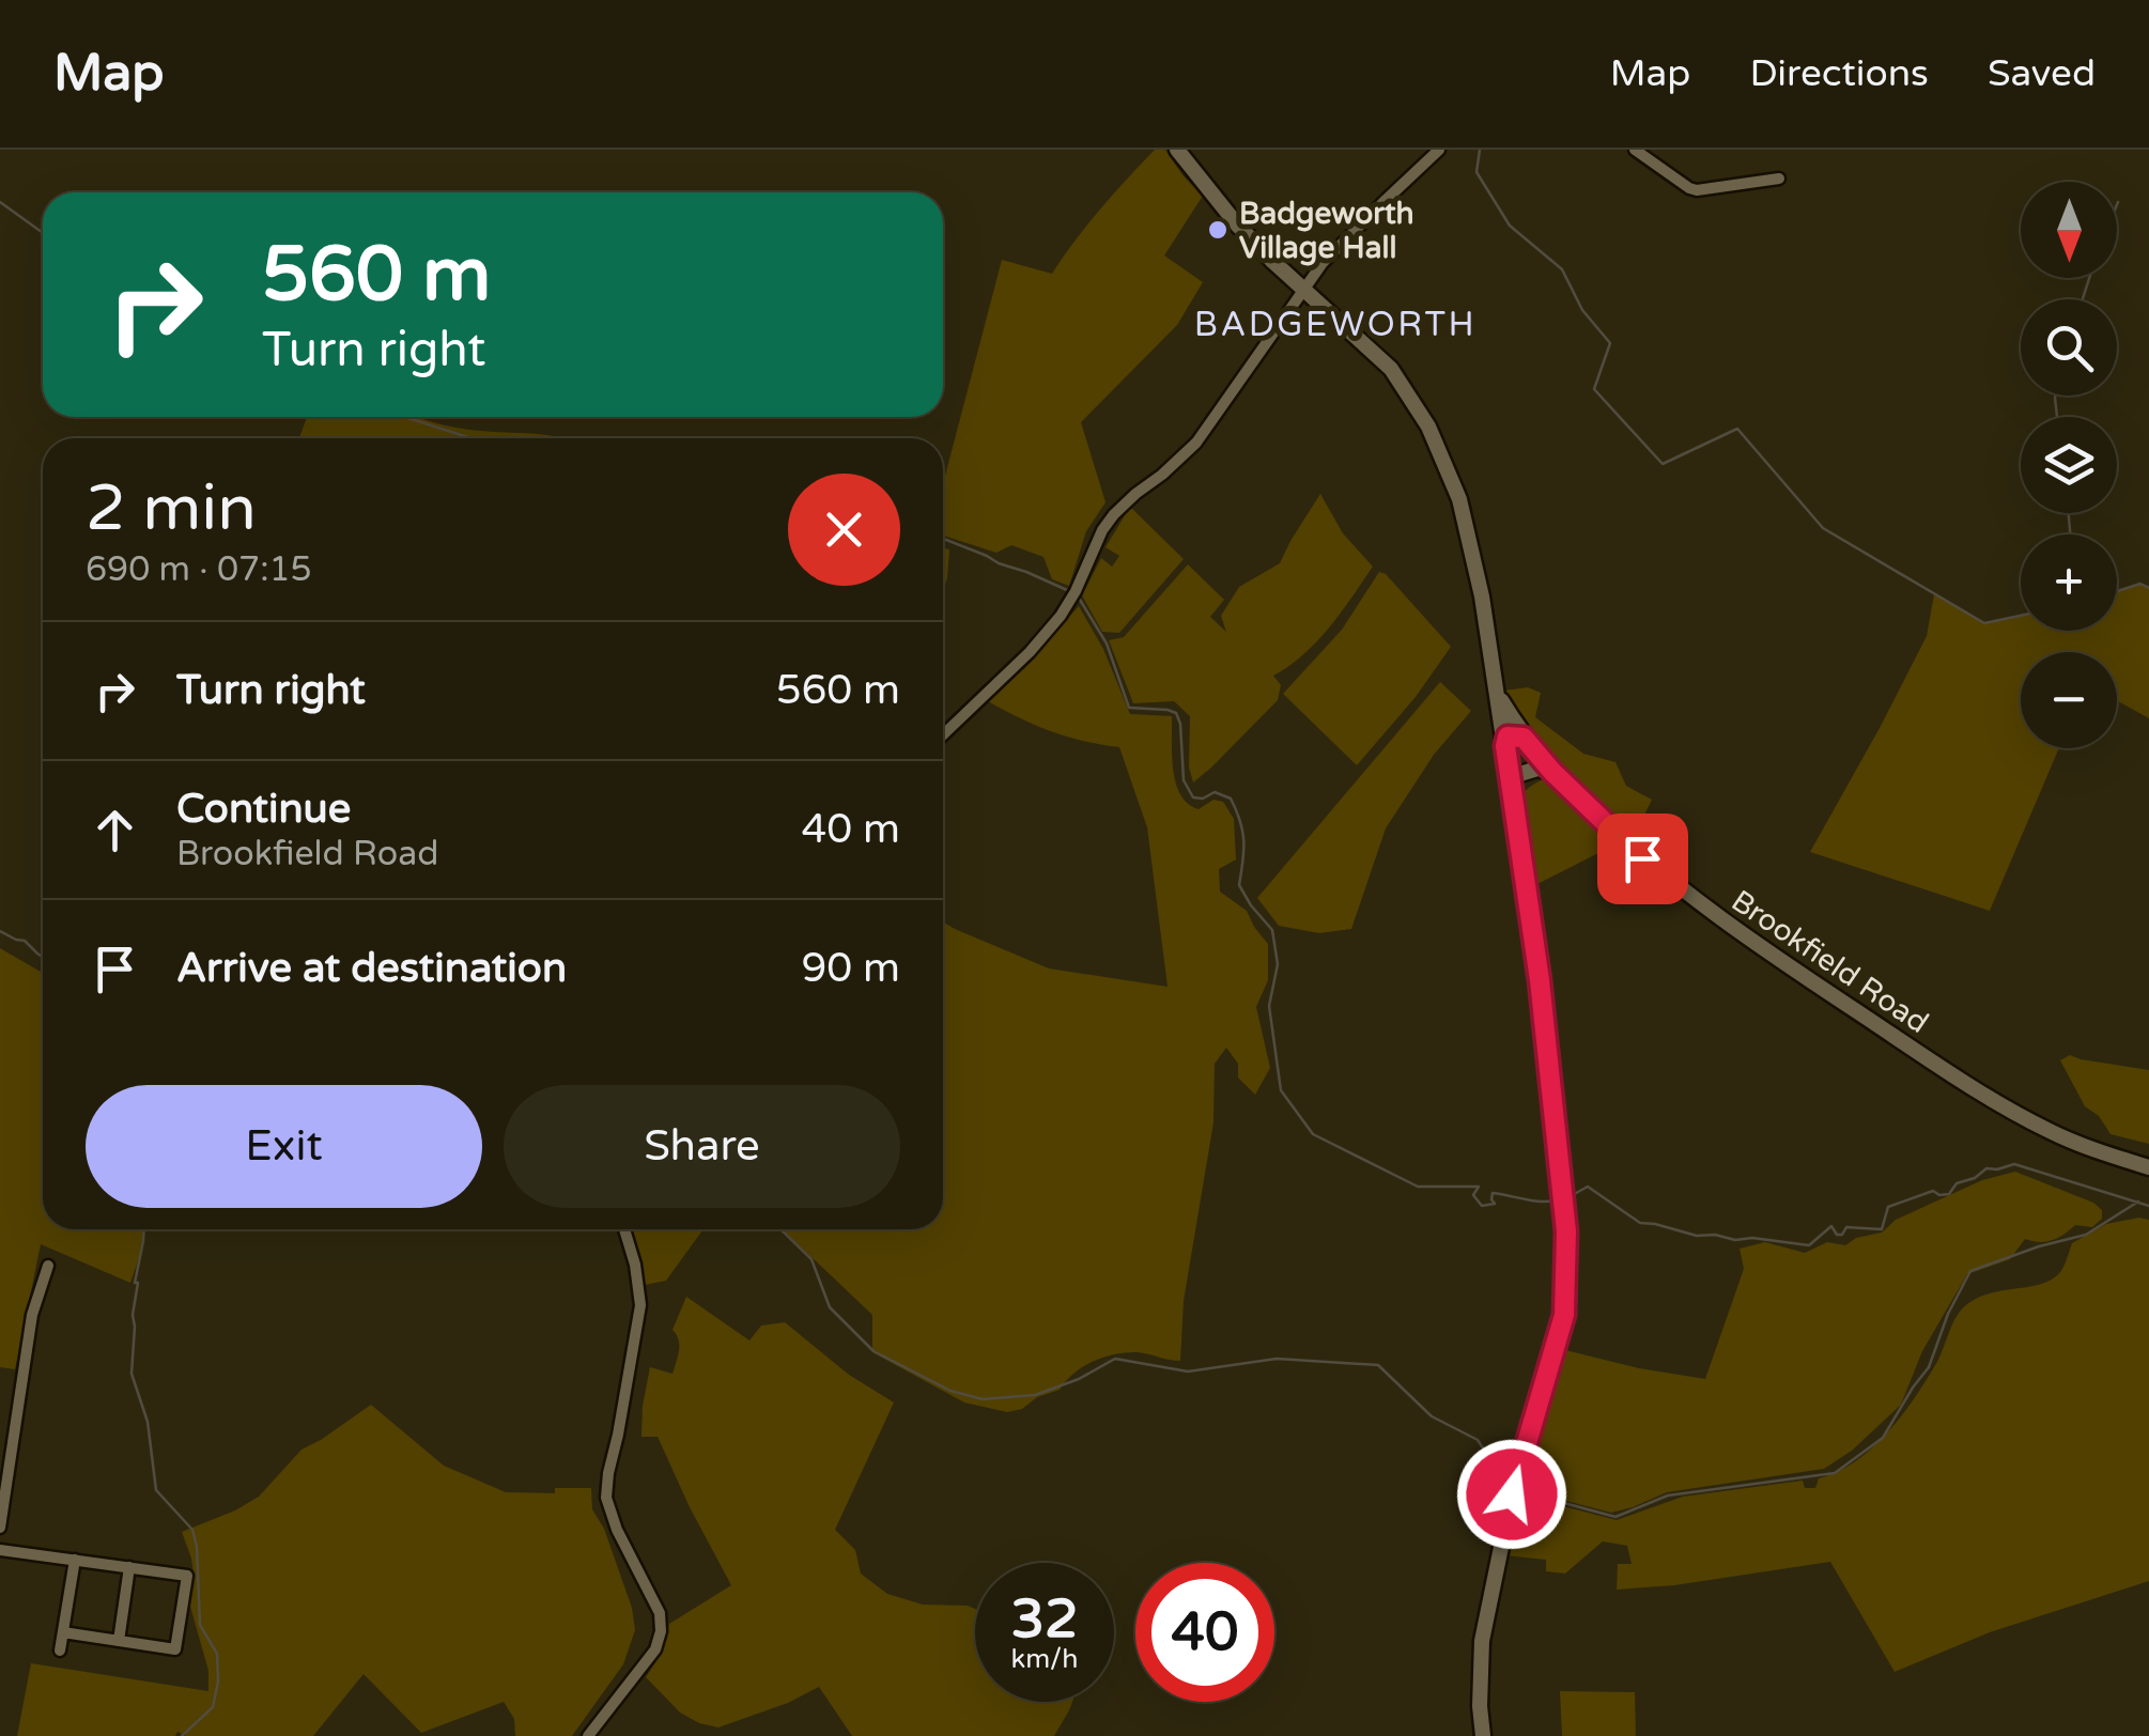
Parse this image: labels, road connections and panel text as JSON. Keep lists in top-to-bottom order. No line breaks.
{"streets":{"street":["Brookfield Road"]},"districts":["BADGEWORTH"],"places":["Badgeworth Village Hall"],"north":"bottom","page":{"header":"Map","nav":["Map","Directions","Saved"],"map_buttons":["+","−"],"turn":["560 m","Turn right"],"heading":["2 min","690 m · 07:15"],"list":[{"name":"Turn right","value":"560 m"},{"name":"Continue","note":"Brookfield Road","value":"40 m"},{"name":"Arrive at destination","value":"90 m"}],"buttons":["Exit","Share"],"speed":"32 km/h","limit":"40"}}
